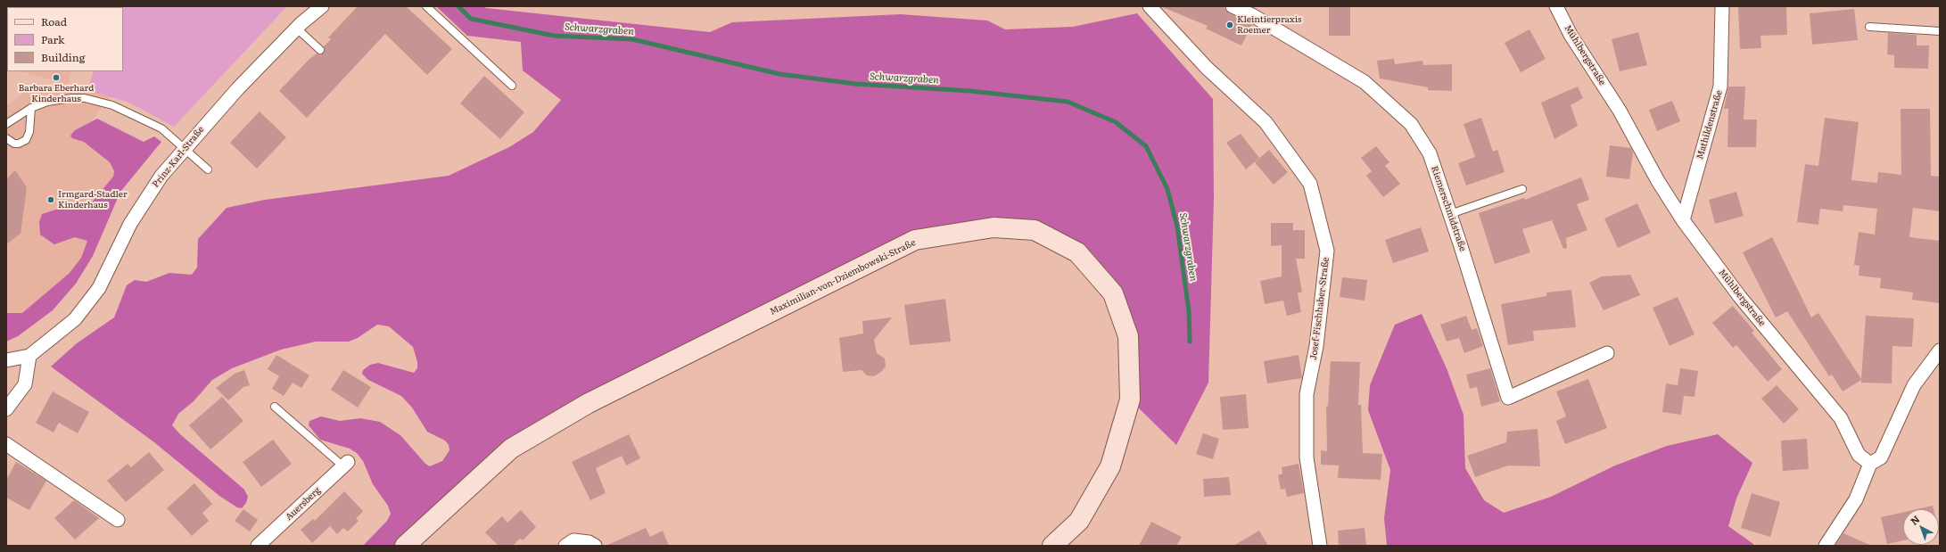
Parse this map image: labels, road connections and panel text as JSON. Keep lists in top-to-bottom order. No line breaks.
{"streets":{"street":["Mühlbergstraße","Mathildenstraße","Prinz-Karl-Straße","Riemerschmidstraße","Maximilian-von-Dziembowski-Straße","Josef-Fischhaber-Straße","Auersberg"]},"crossings":[["Mühlbergstraße","Mathildenstraße"]],"water":["Schwarzgraben"],"places":["Kleintierpraxis Roemer","Barbara Eberhard Kinderhaus","Irmgard-Stadler Kinderhaus"],"legend":["Road","Park","Building"],"north":"top left"}
